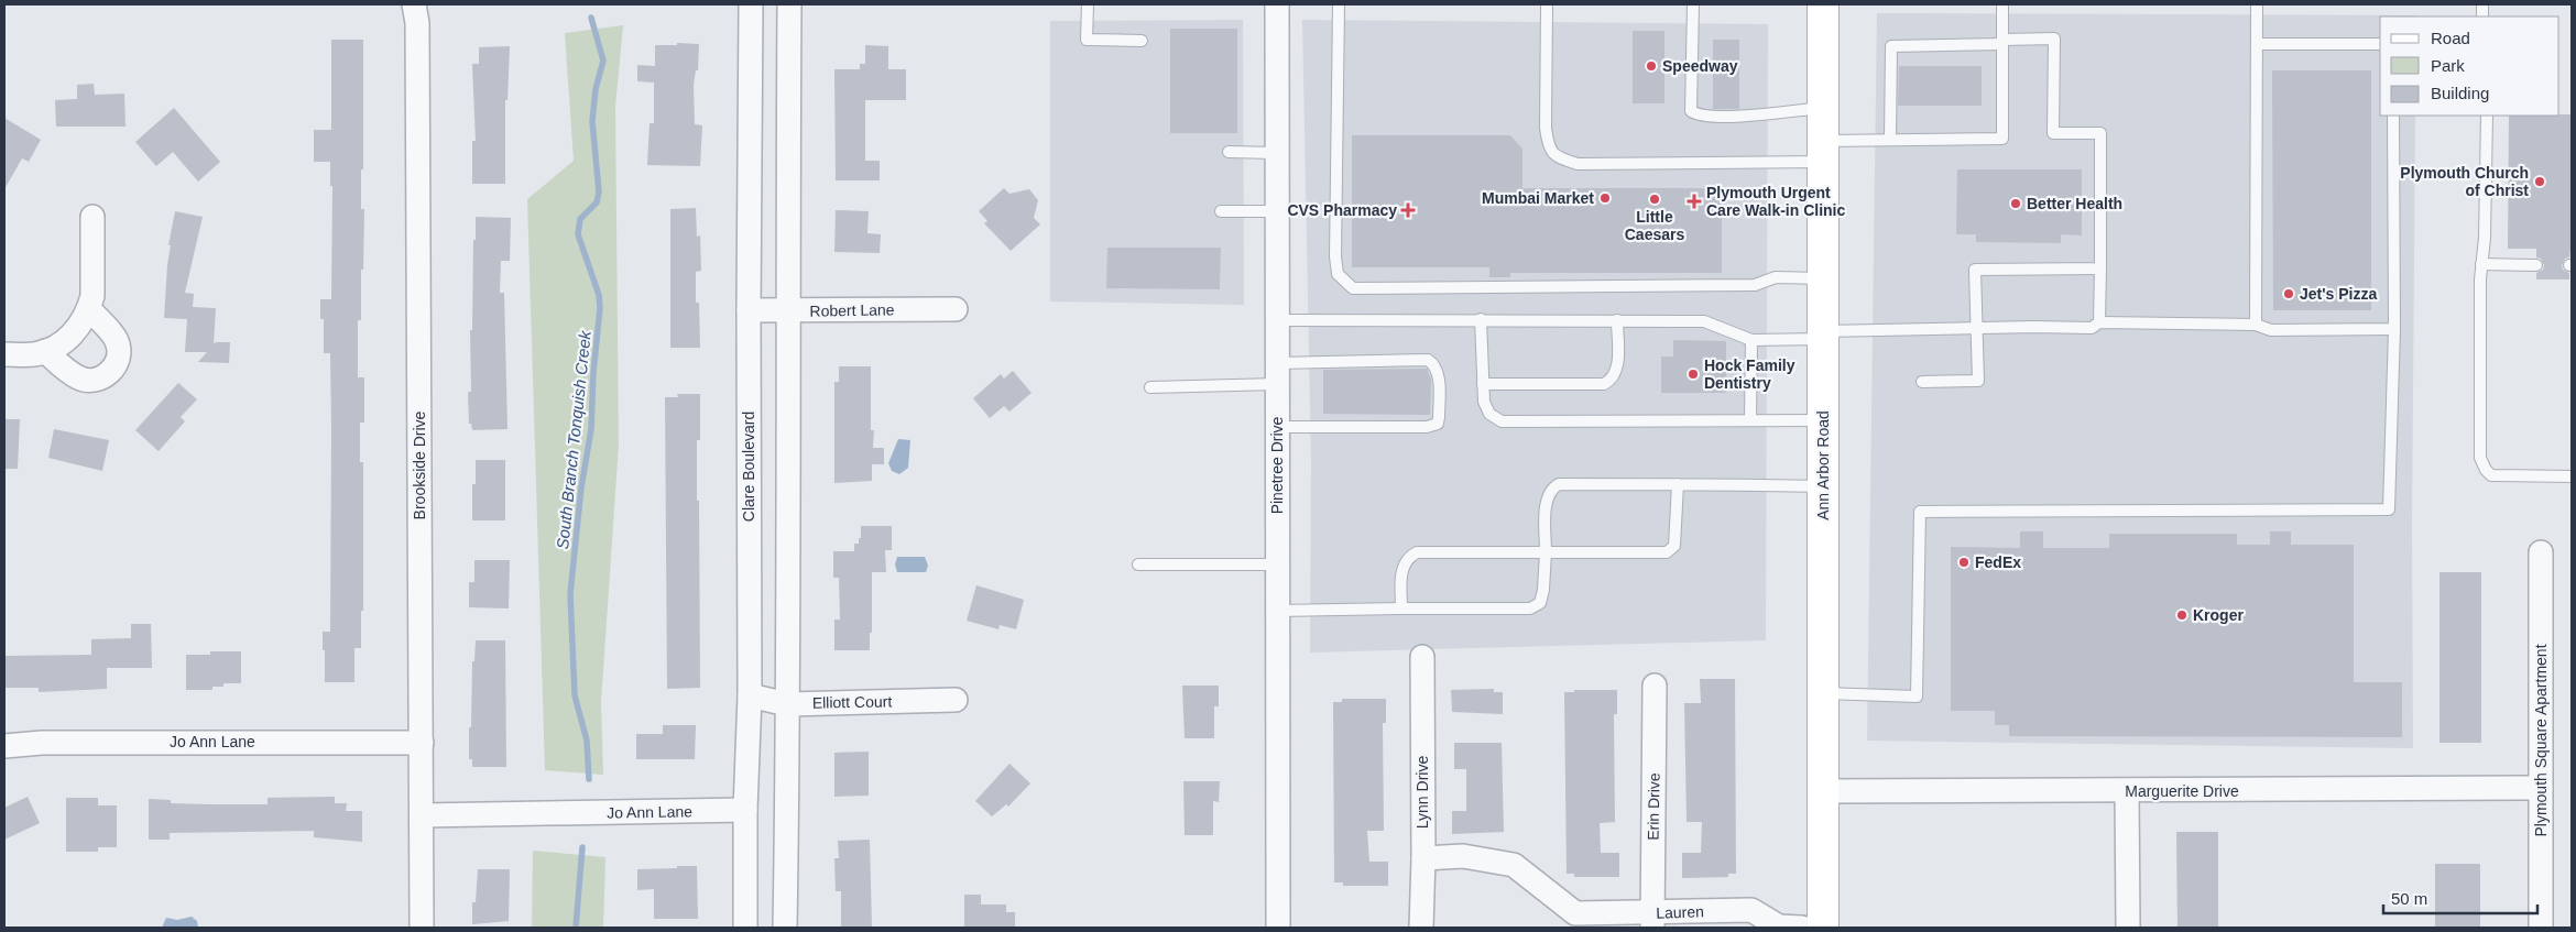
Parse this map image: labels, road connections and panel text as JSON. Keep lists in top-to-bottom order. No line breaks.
{"streets":{"main road":["Ann Arbor Road"],"street":["Robert Lane","Brookside Drive","Pinetree Drive","Clare Boulevard","Elliott Court","Plymouth Square Apartment","Jo Ann Lane","Marguerite Drive","Lynn Drive","Erin Drive","Lauren"]},"crossings":[["Robert Lane","Clare Boulevard"],["Brookside Drive","Jo Ann Lane"],["Ann Arbor Road","Marguerite Drive"],["Clare Boulevard","Elliott Court"],["Clare Boulevard","Jo Ann Lane"],["Plymouth Square Apartment","Marguerite Drive"],["Lynn Drive","Lauren"],["Erin Drive","Lauren"]],"water":["South Branch Tonquish Creek"],"places":{"other":["Speedway","Plymouth Church of Christ","Mumbai Market","Little Caesars","Better Health","Jet's Pizza","Hock Family Dentistry","FedEx","Kroger"],"health":["Plymouth Urgent Care Walk-in Clinic","CVS Pharmacy"]},"legend":["Road","Park","Building"],"scale_bar":"50 m"}
